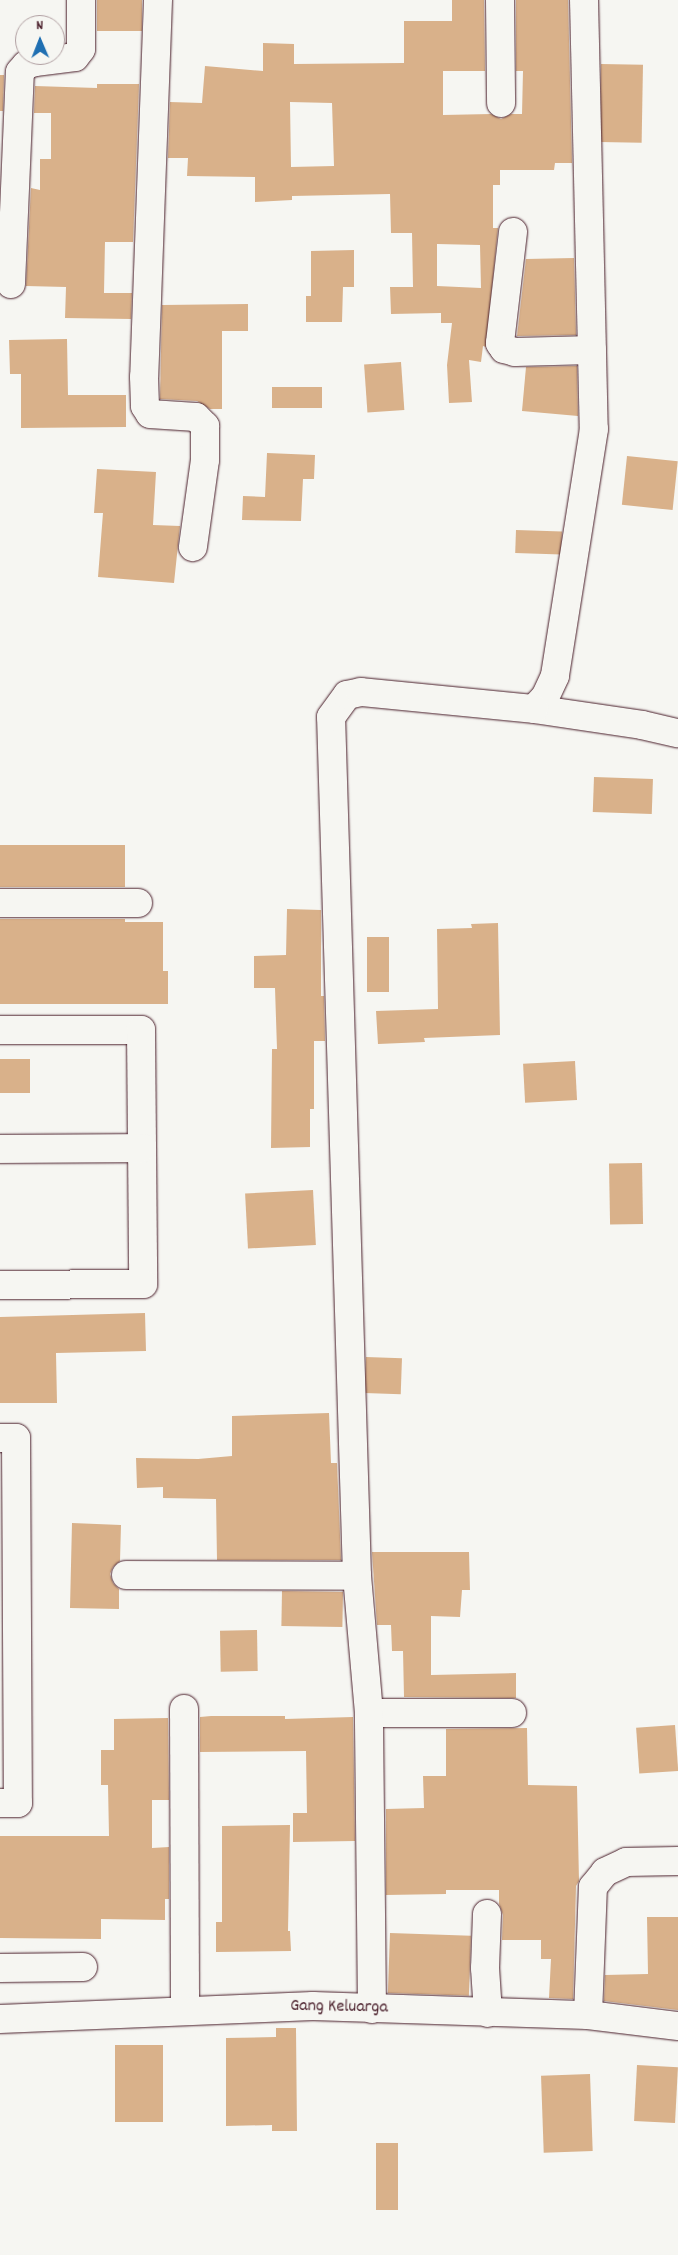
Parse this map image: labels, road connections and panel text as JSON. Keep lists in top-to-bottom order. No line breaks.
{"streets":{"street":["Gang Keluarga"]},"north":"top"}
